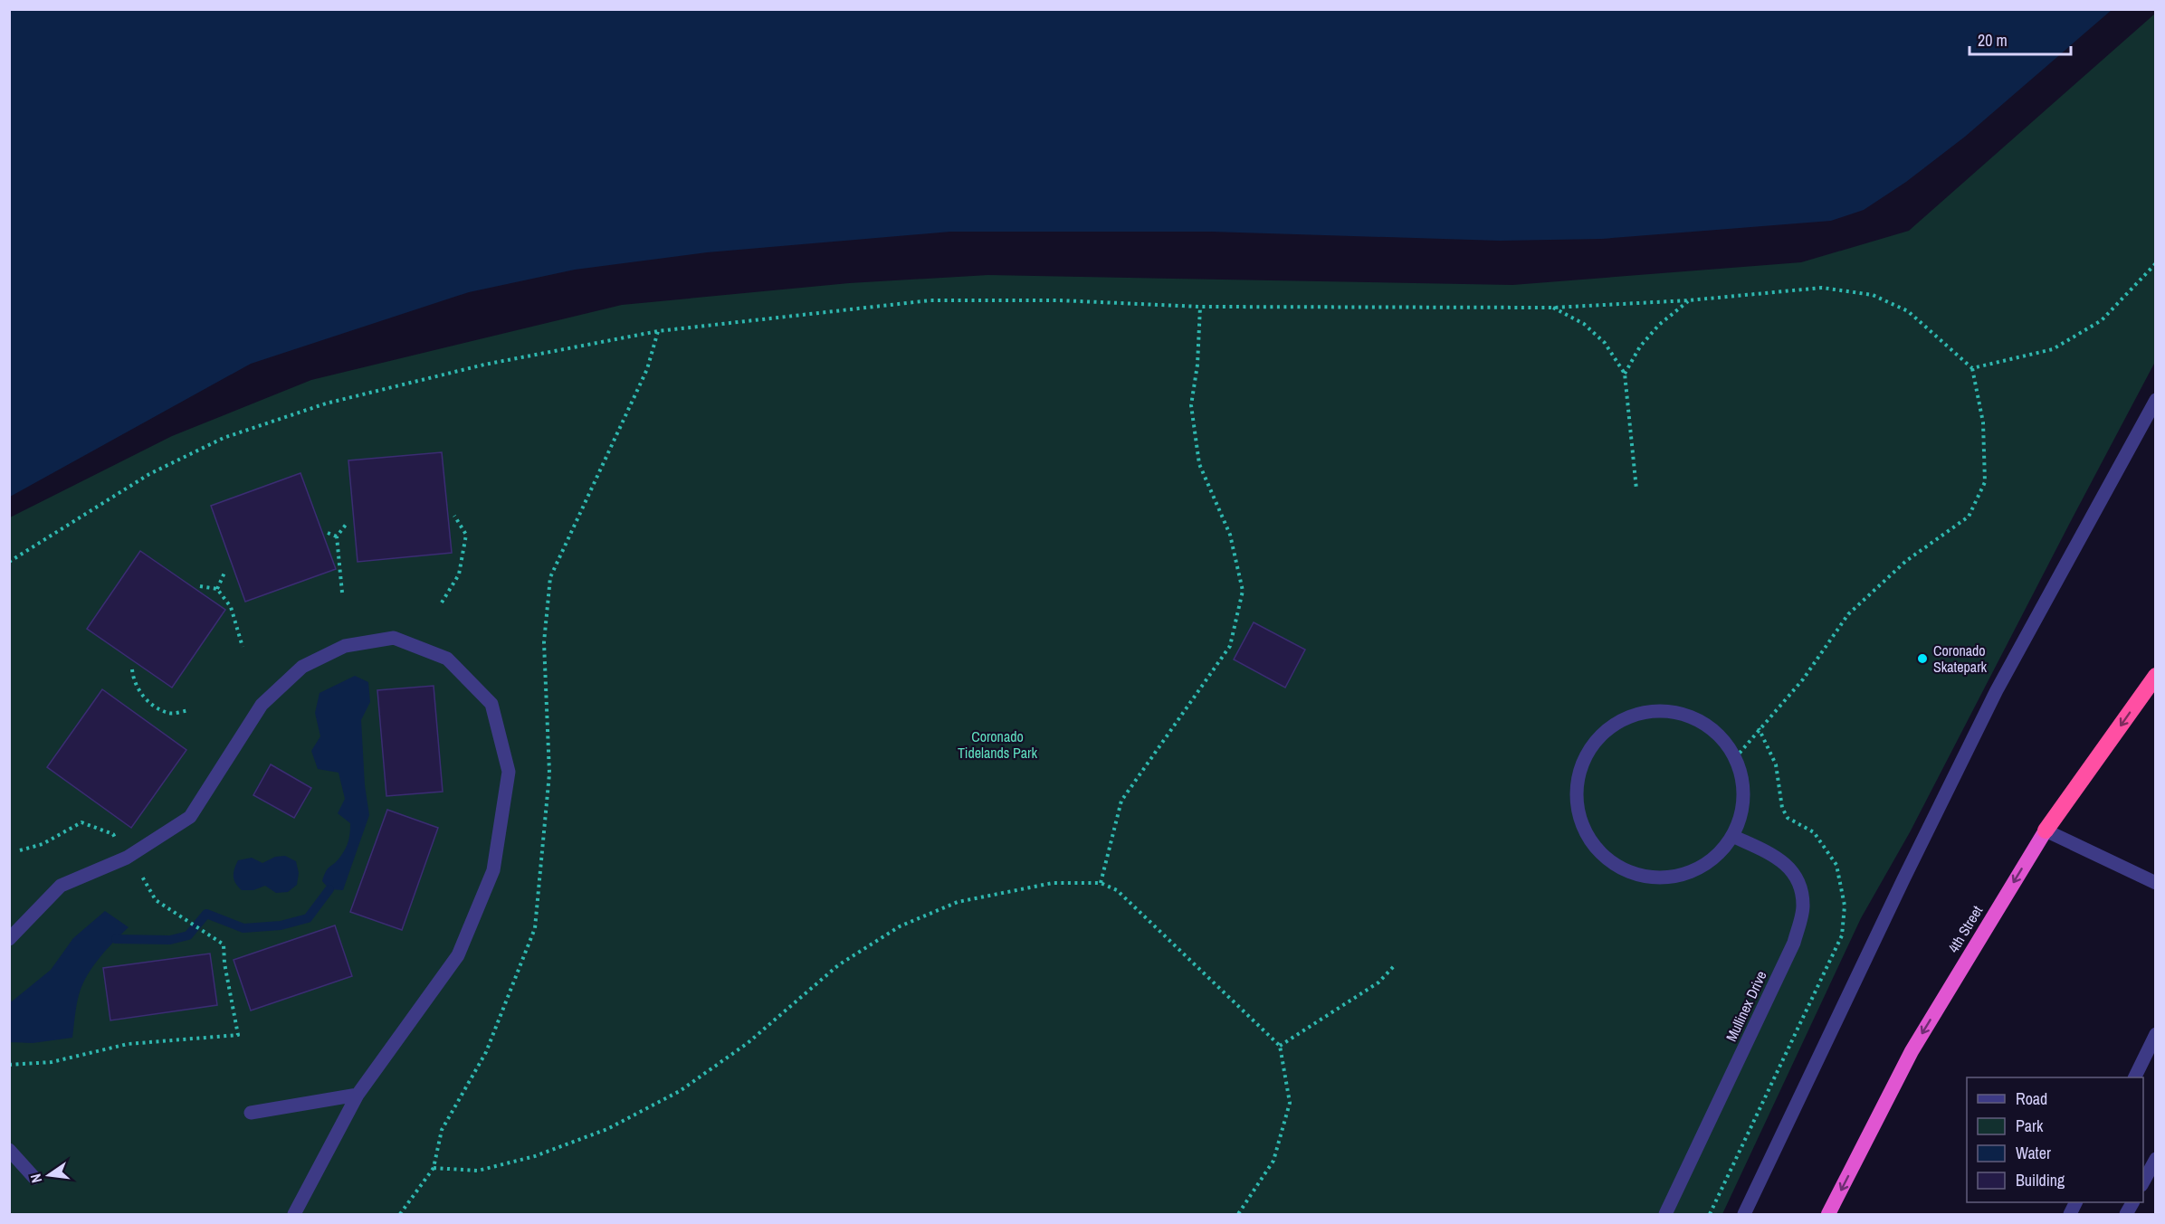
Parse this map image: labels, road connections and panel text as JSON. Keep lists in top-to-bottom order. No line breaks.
{"streets":{"highway":["4th Street"],"street":["Mullinex Drive"]},"one_way":["4th Street"],"parks":["Coronado Tidelands Park"],"places":["Coronado Skatepark"],"legend":["Road","Park","Water","Building"],"scale_bar":"20 m","north":"left"}
